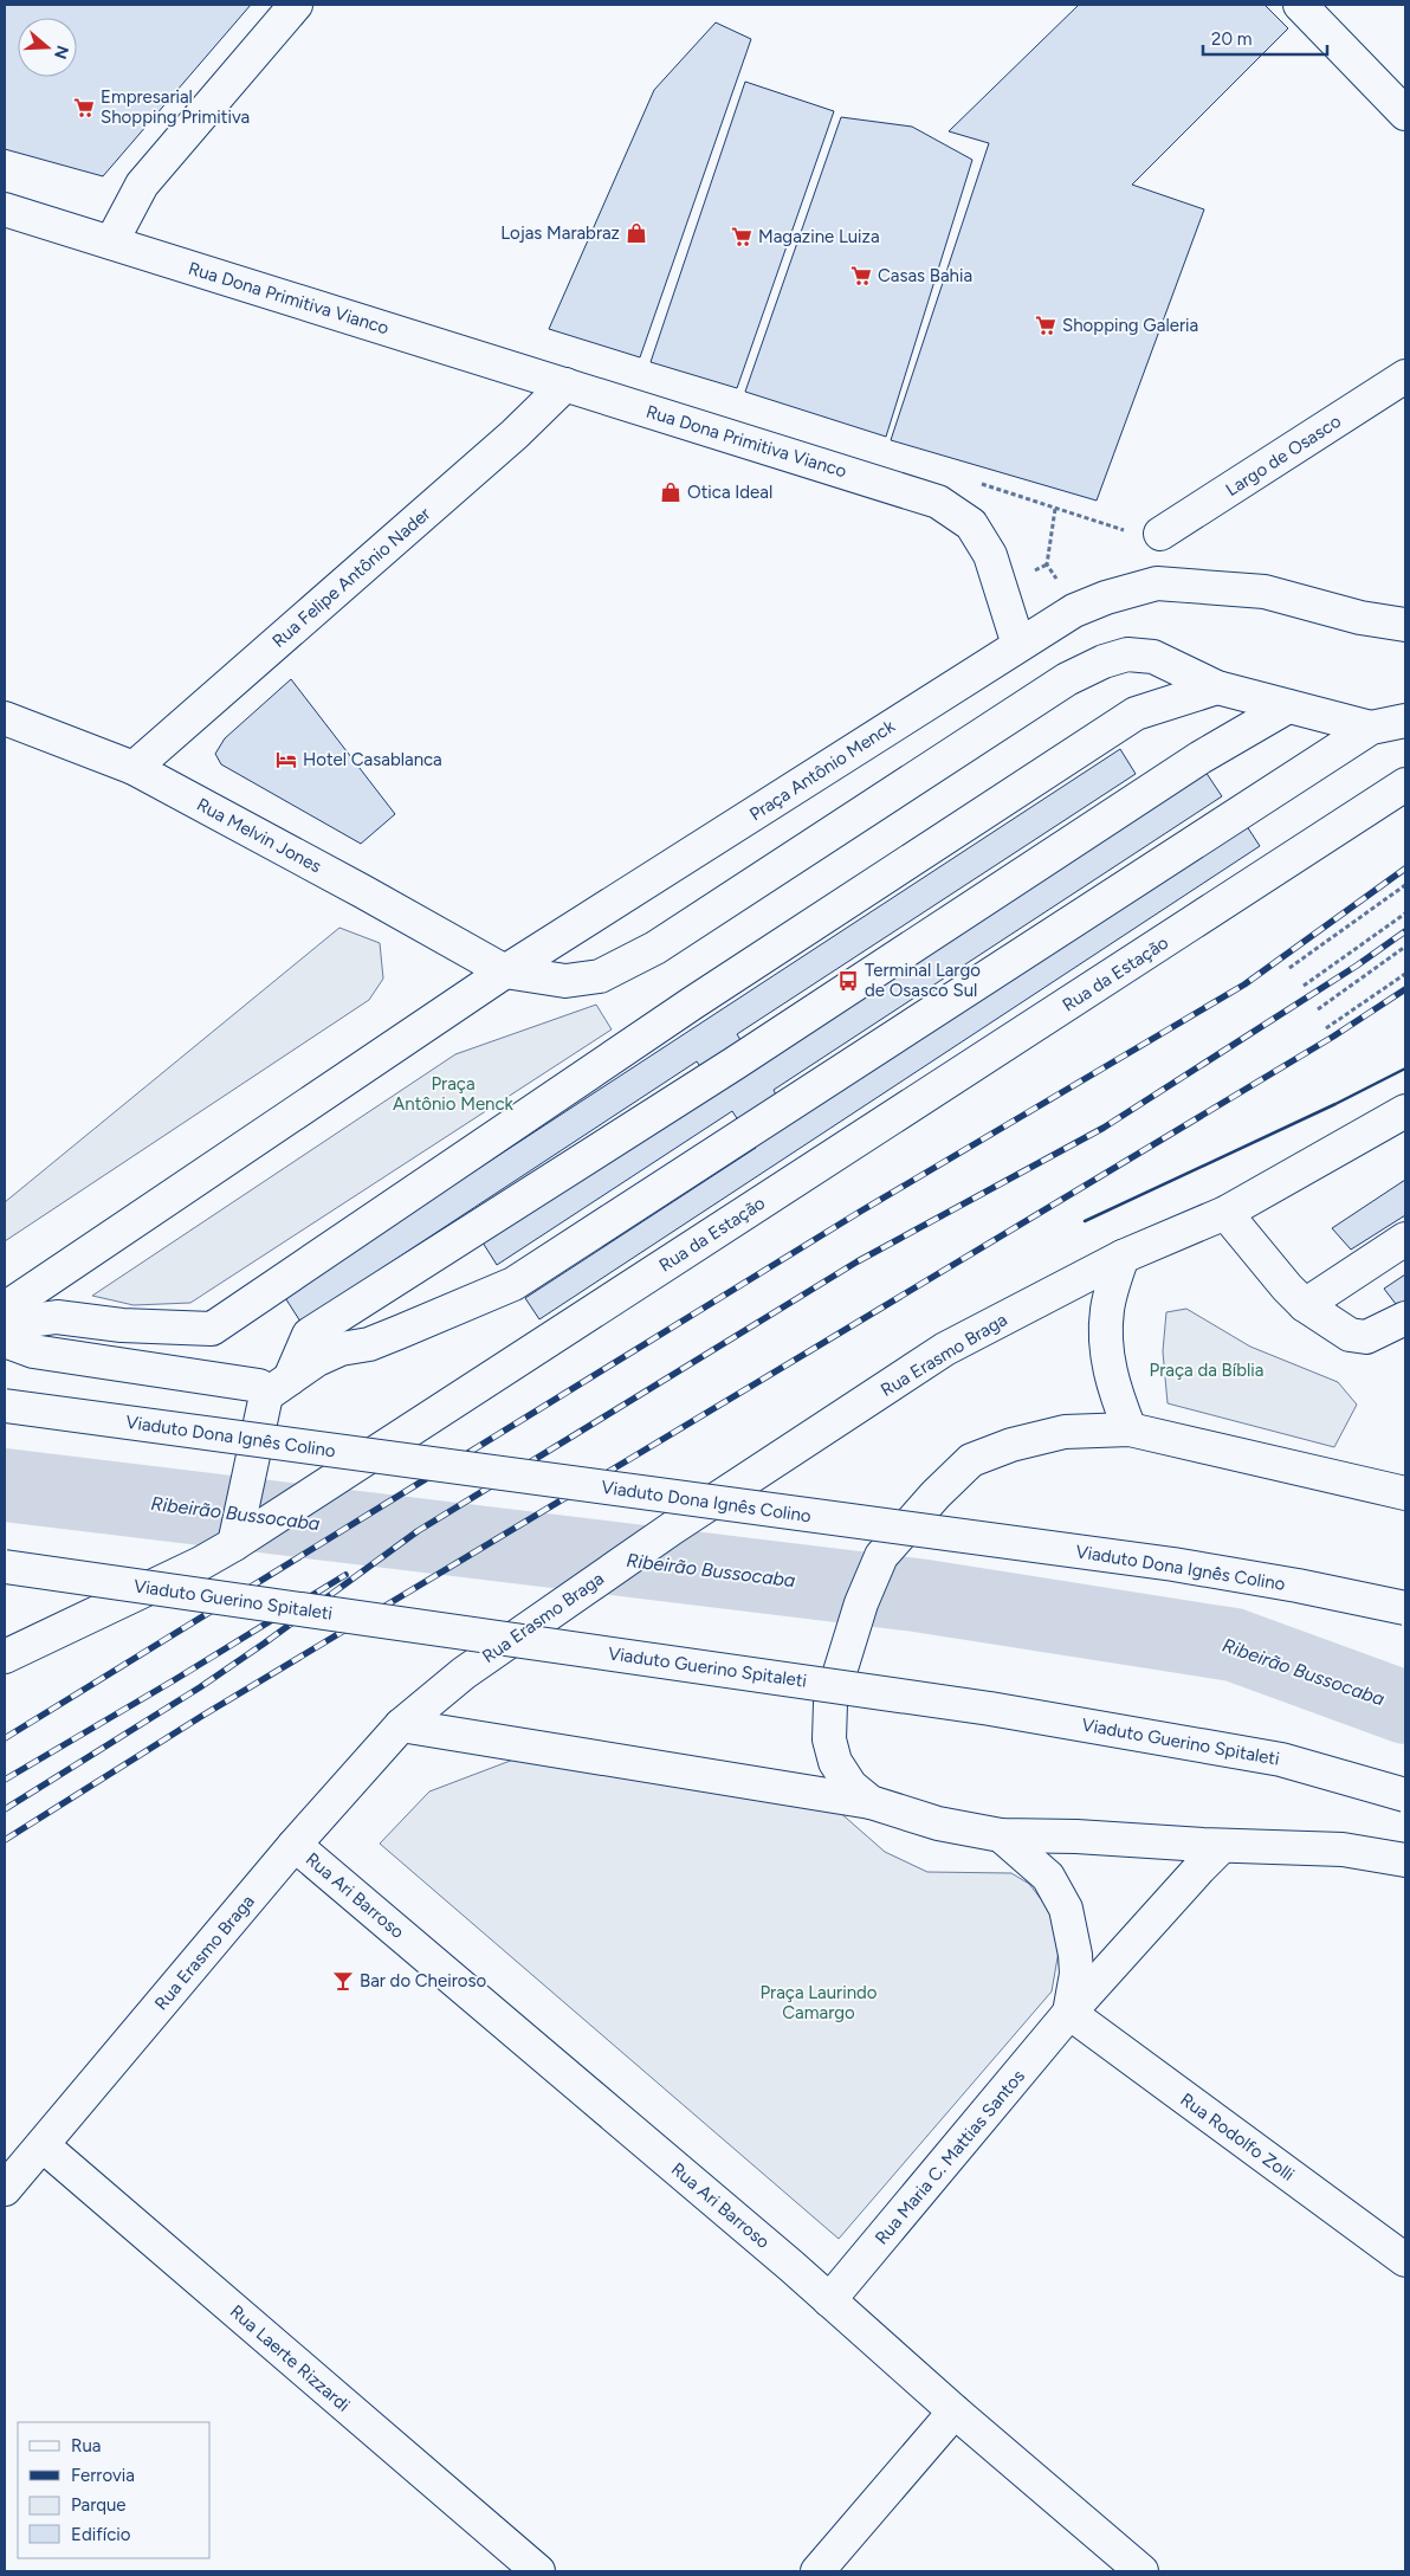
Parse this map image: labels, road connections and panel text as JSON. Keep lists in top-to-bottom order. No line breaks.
{"streets":{"main road":["Rua Dona Primitiva Vianco","Largo de Osasco","Rua Felipe Antônio Nader","Praça Antônio Menck","Rua Melvin Jones","Rua da Estação","Rua Erasmo Braga","Viaduto Dona Ignês Colino","Viaduto Guerino Spitaleti","Rua Ari Barroso","Rua Rodolfo Zolli","Rua Maria C. Mattias Santos","Rua Laerte Rizzardi"]},"crossings":[["Rua Dona Primitiva Vianco","Rua Felipe Antônio Nader"],["Rua Dona Primitiva Vianco","Praça Antônio Menck"],["Rua Felipe Antônio Nader","Rua Melvin Jones"],["Praça Antônio Menck","Rua Melvin Jones"],["Rua Erasmo Braga","Rua Ari Barroso"],["Rua Erasmo Braga","Rua Laerte Rizzardi"],["Rua Ari Barroso","Rua Maria C. Mattias Santos"],["Rua Rodolfo Zolli","Rua Maria C. Mattias Santos"]],"water":["Ribeirão Bussocaba"],"parks":["Praça Antônio Menck","Praça da Bíblia","Praça Laurindo Camargo"],"places":{"supermarket":["Empresarial Shopping Primitiva","Magazine Luiza","Casas Bahia","Shopping Galeria"],"shop":["Lojas Marabraz","Otica Ideal"],"hotel":["Hotel Casablanca"],"bus stop":["Terminal Largo de Osasco Sul"],"bar":["Bar do Cheiroso"]},"legend":["Rua","Ferrovia","Parque","Edifício"],"scale_bar":"20 m","north":"right"}
